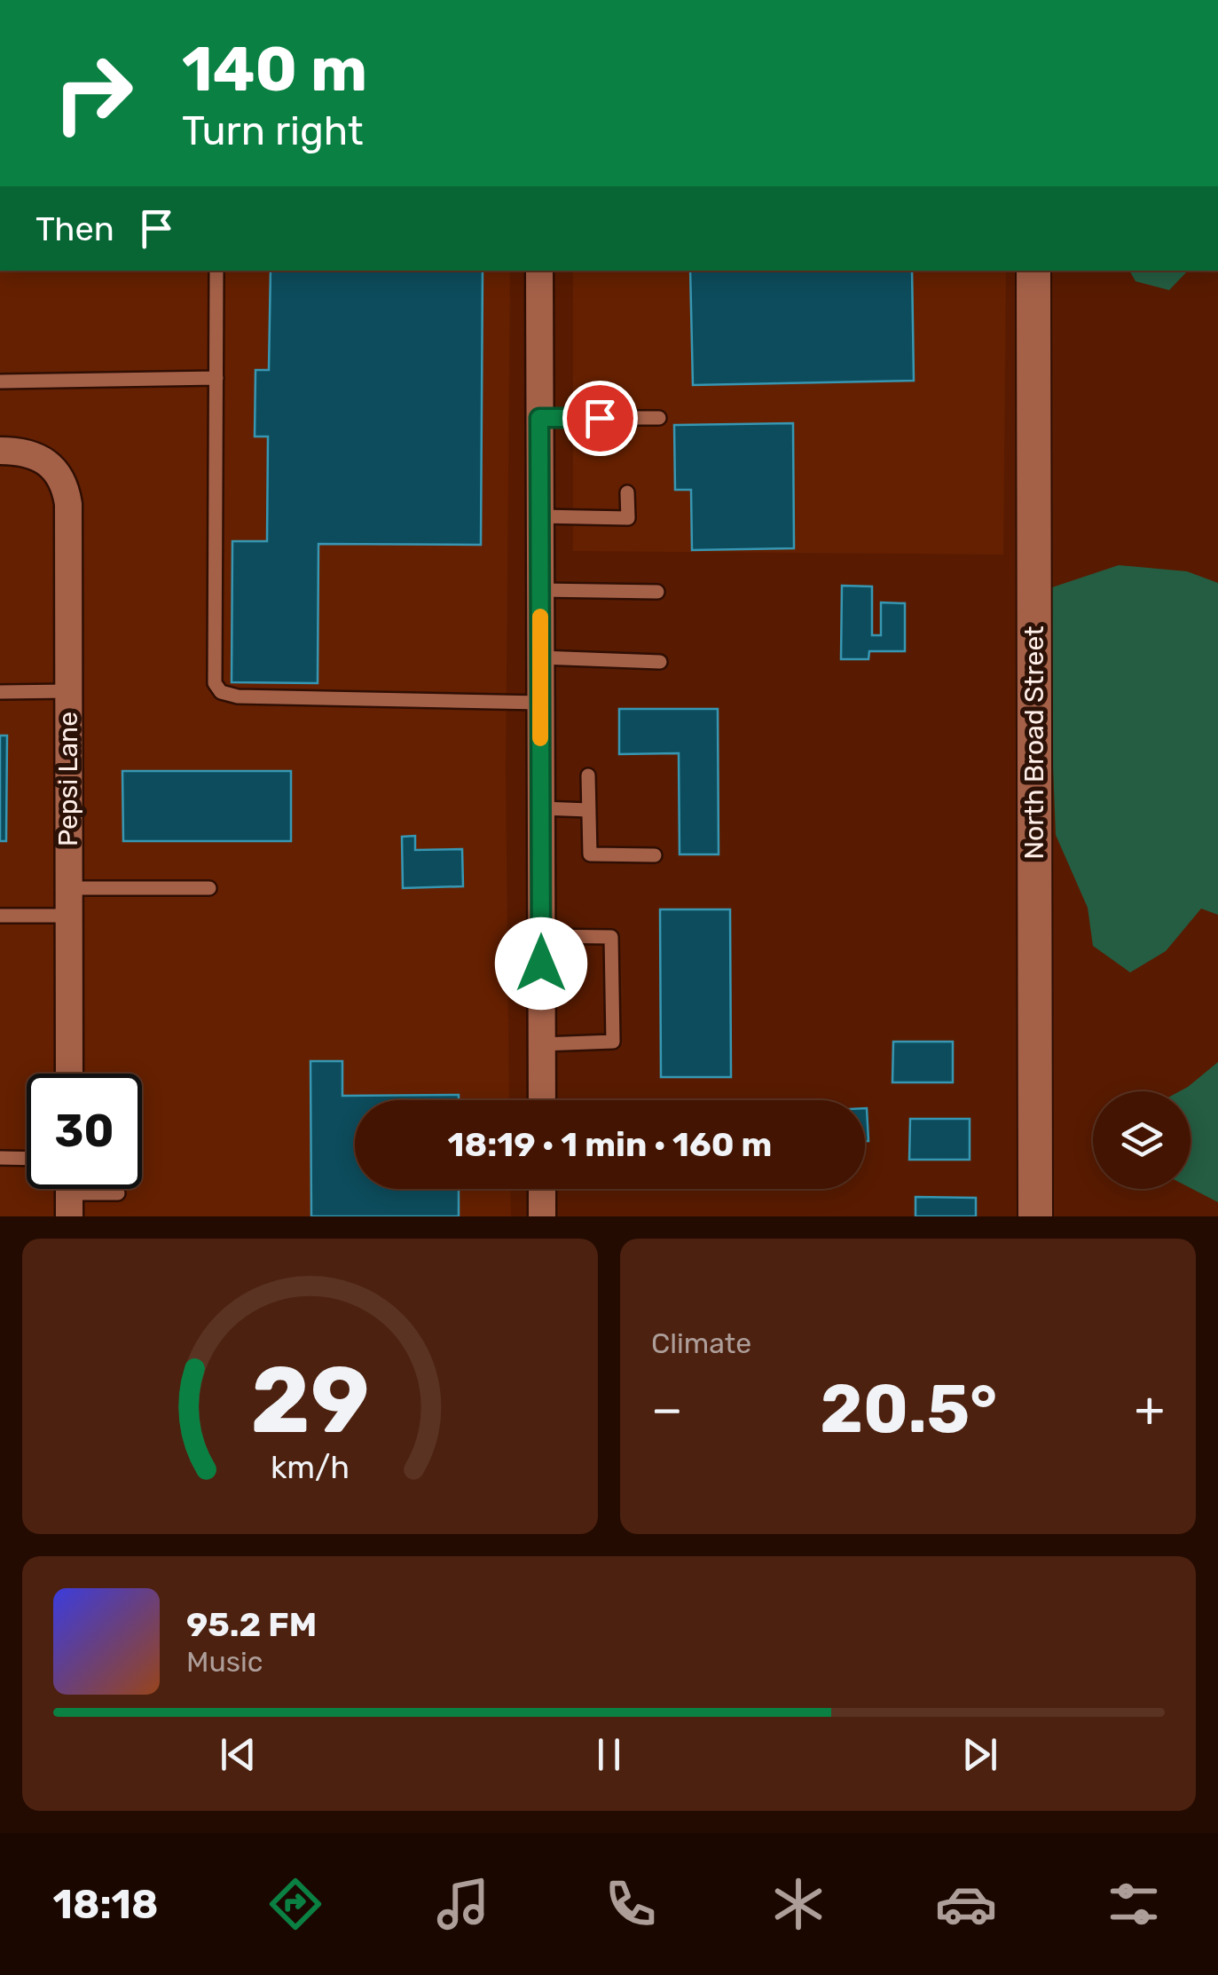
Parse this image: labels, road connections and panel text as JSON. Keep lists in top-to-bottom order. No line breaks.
{"streets":{"street":["North Broad Street","Pepsi Lane"]},"page":{"turn":["140 m","Turn right"],"then":"Then","limit":"30","trip":"18:19 · 1 min · 160 m","tile":"Climate","heat":["−","20.5°","+"],"song":["95.2 FM","Music"],"tabs":"18:18","gauge":["29","km/h"]}}
